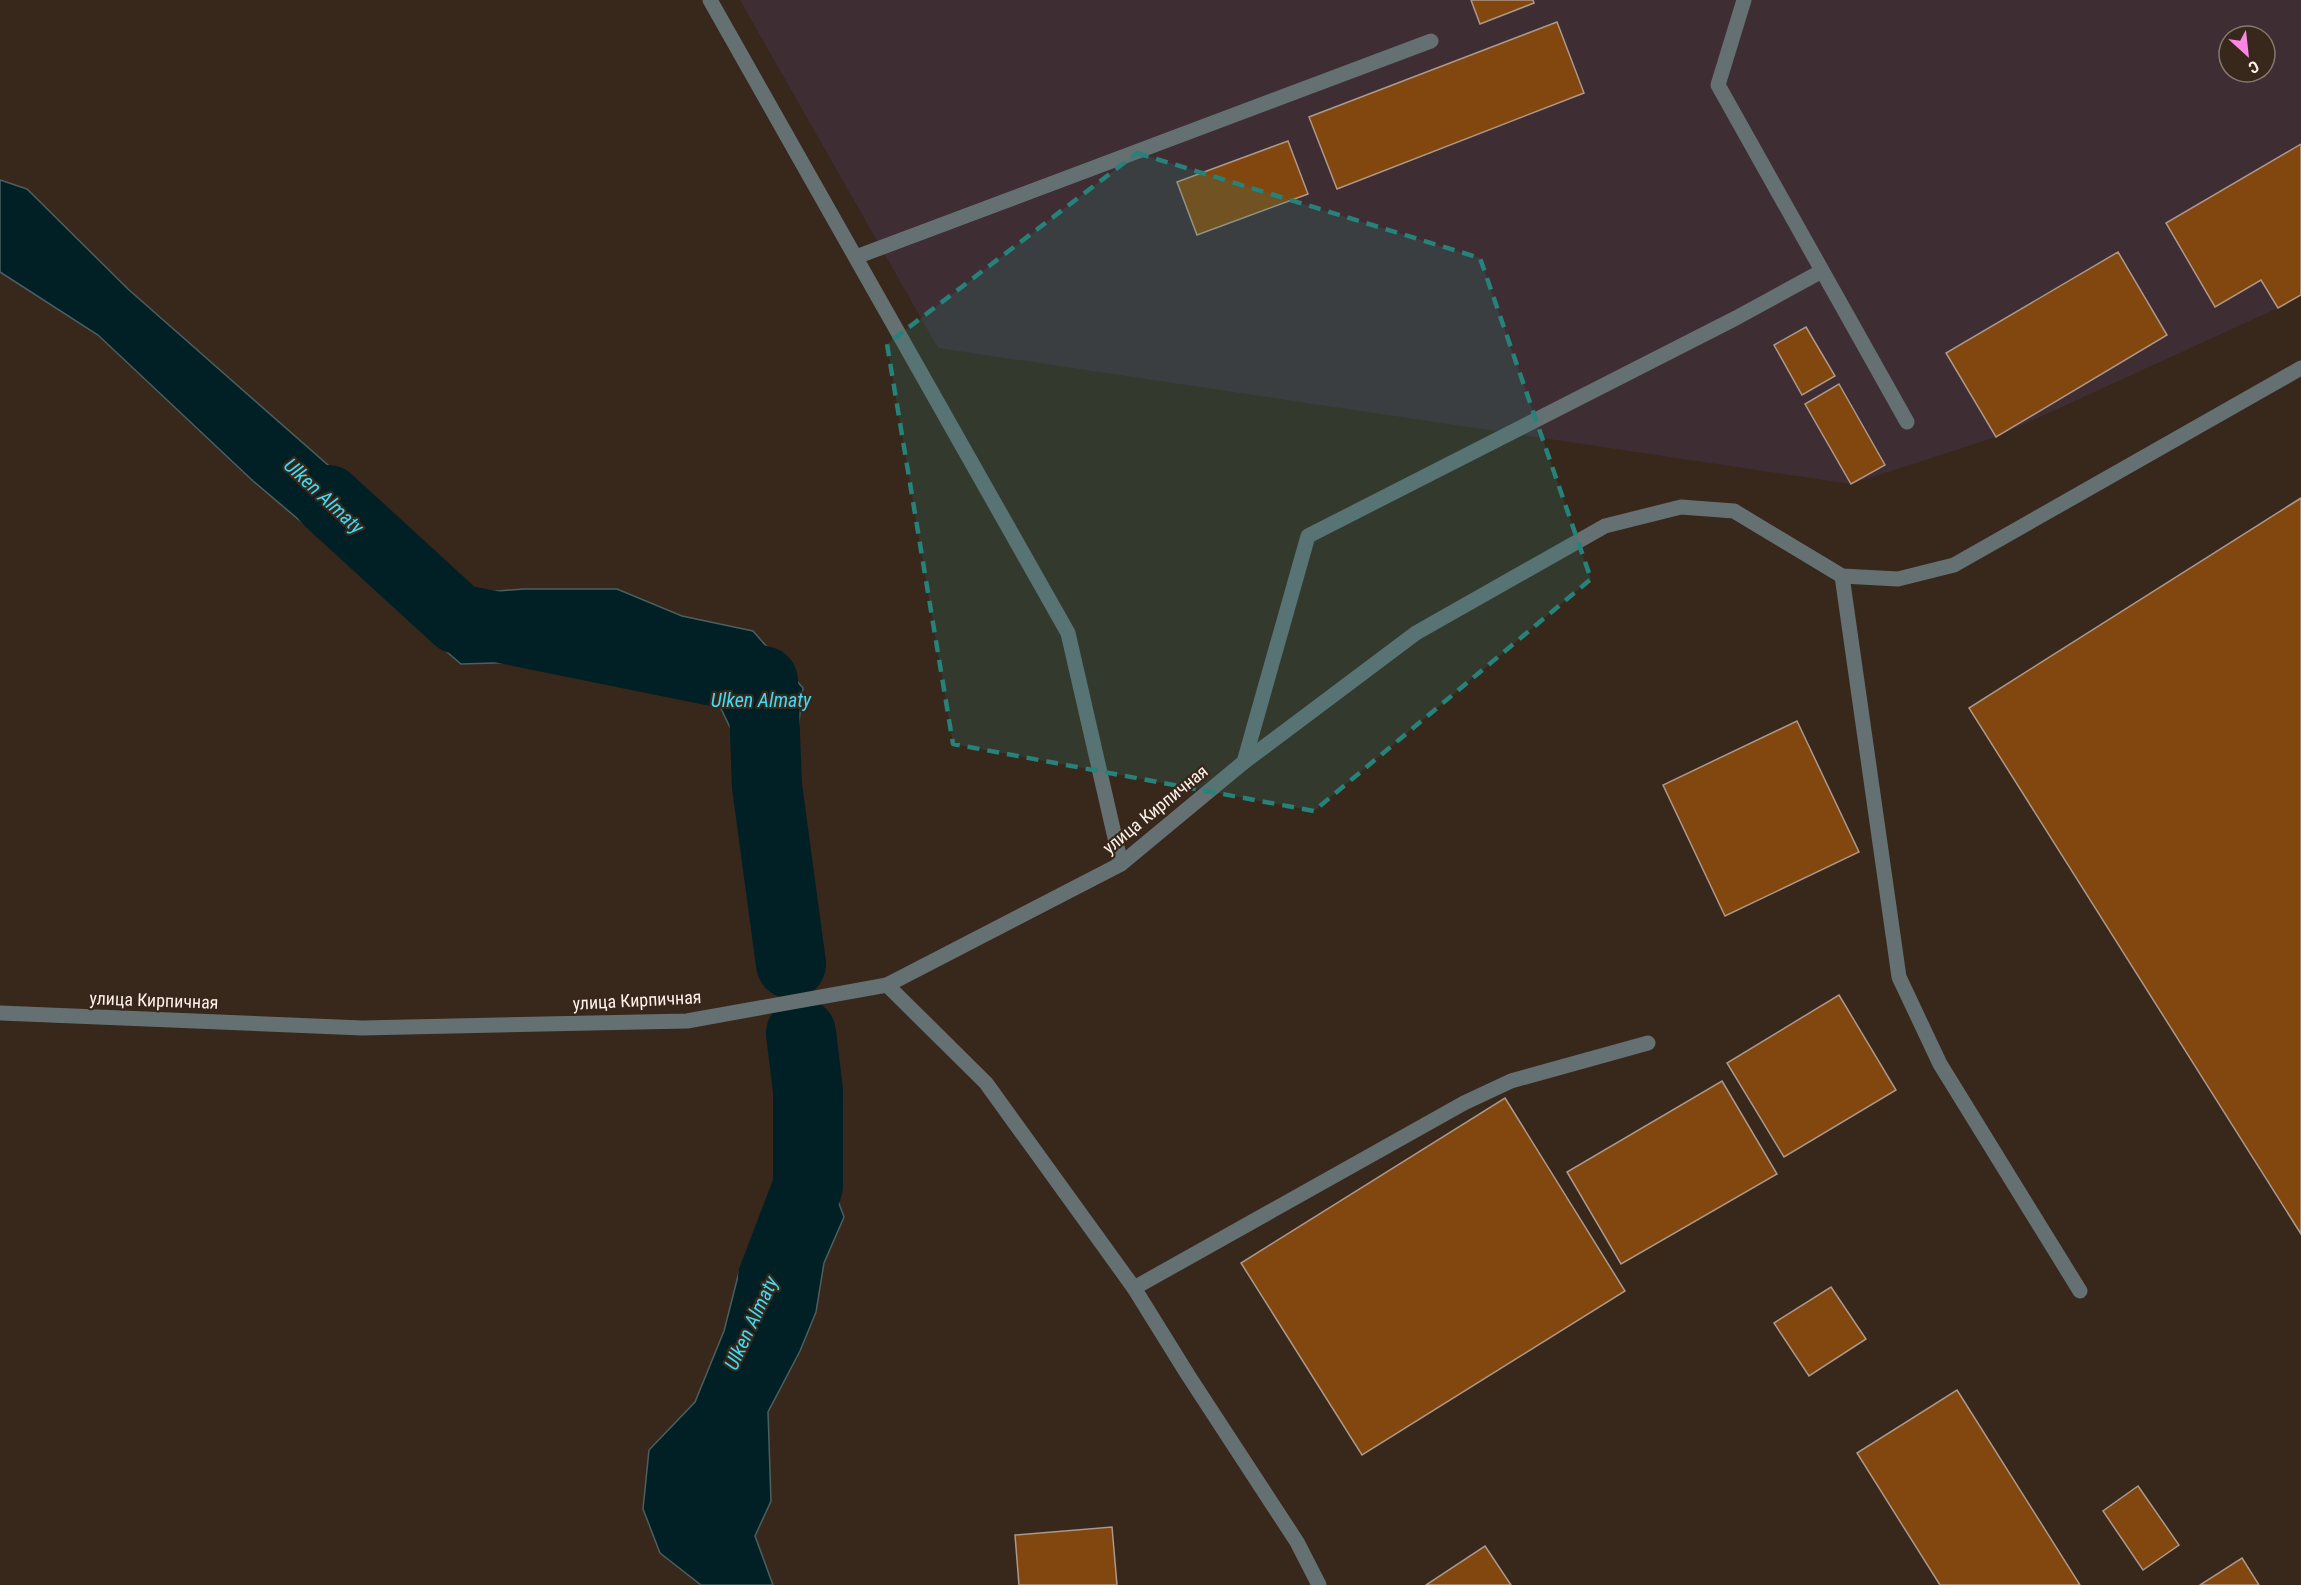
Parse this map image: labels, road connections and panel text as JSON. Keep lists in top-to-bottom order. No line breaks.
{"streets":{"street":["улица Кирпичная"]},"water":["Ulken Almaty"],"north":"bottom right"}
